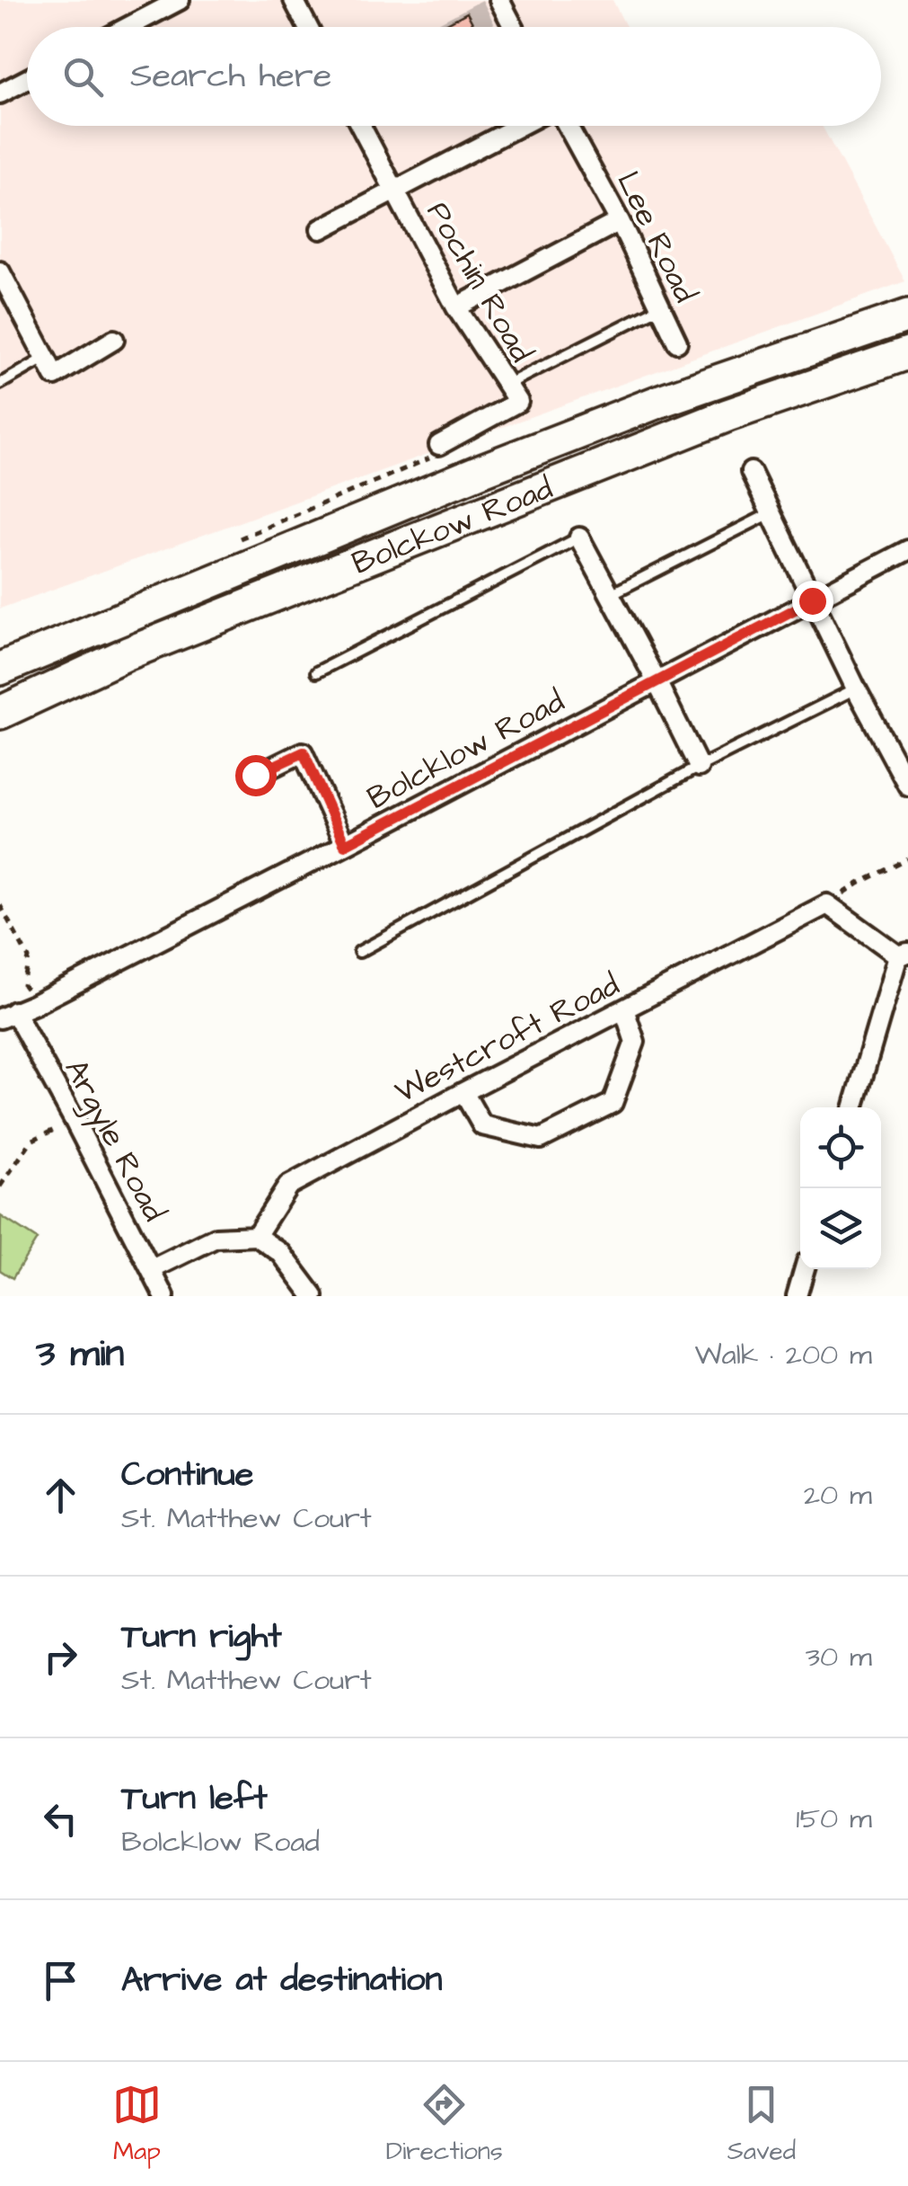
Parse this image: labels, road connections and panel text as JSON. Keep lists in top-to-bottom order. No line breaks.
{"streets":{"highway":["Bolckow Road"],"street":["Lee Road","Pochin Road","Bolcklow Road","Westcroft Road","Argyle Road"]},"crossings":[["Bolcklow Road","Argyle Road"]],"page":{"search":"Search here","heading":["3 min","Walk · 200 m"],"list":[["Continue","St. Matthew Court","20 m"],["Turn right","St. Matthew Court","30 m"],["Turn left","Bolcklow Road","150 m"],"Arrive at destination"],"nav":["Map","Directions","Saved"]}}
